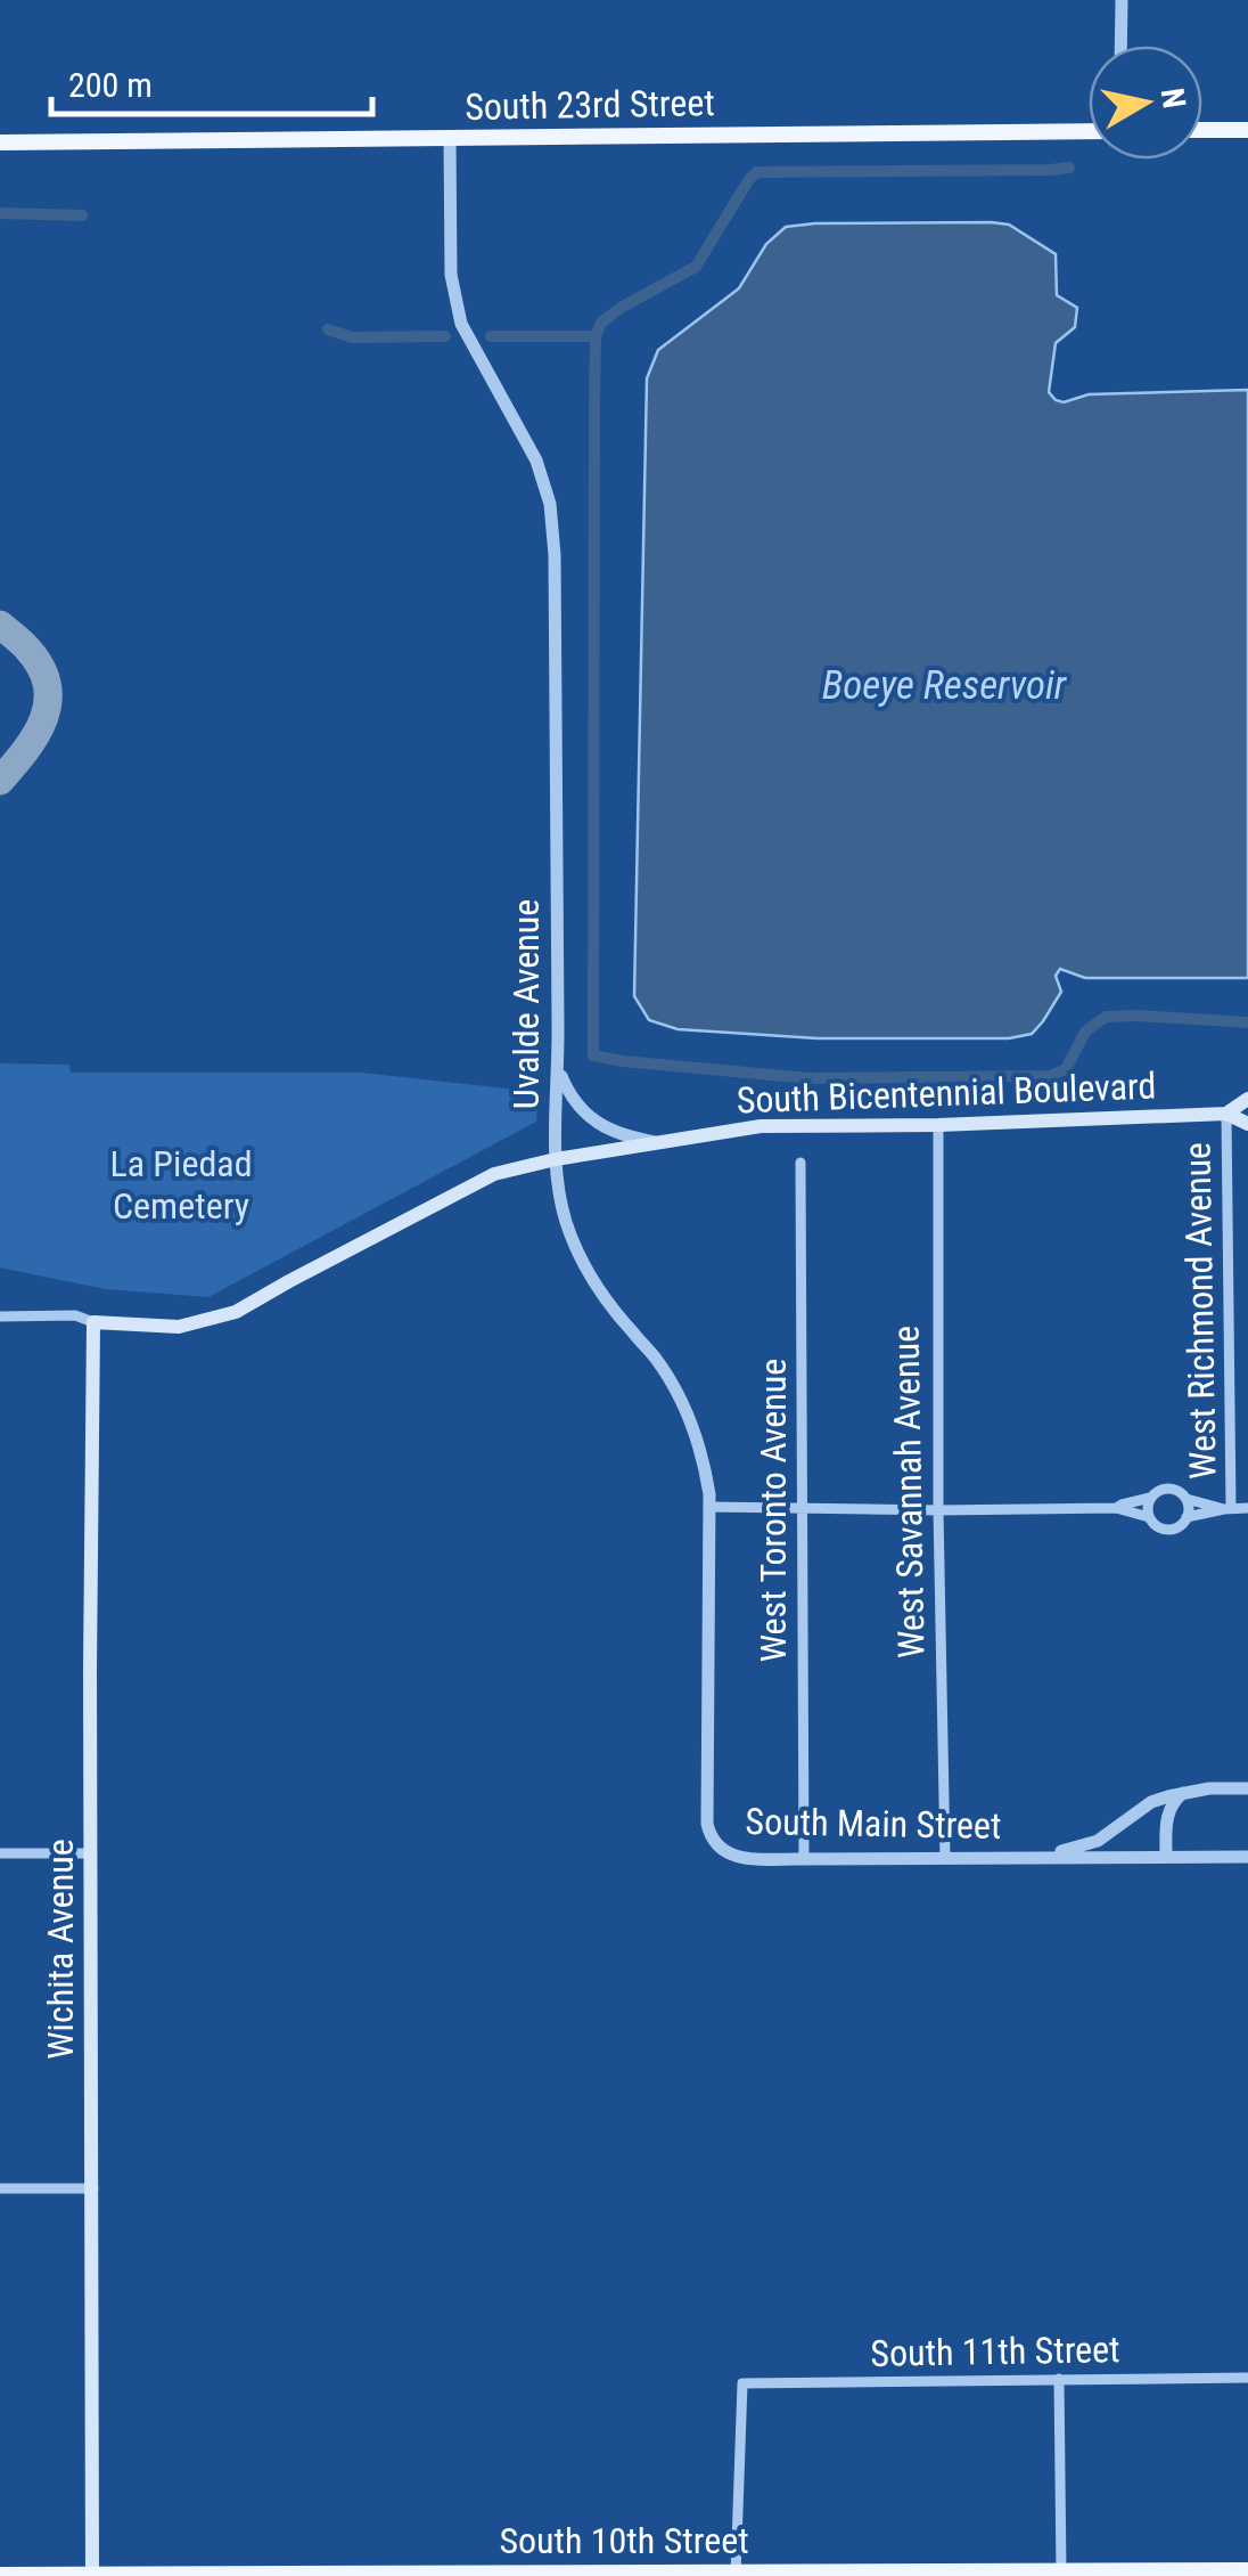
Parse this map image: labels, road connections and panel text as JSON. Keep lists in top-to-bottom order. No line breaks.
{"streets":{"main road":["South 23rd Street","South Bicentennial Boulevard","Wichita Avenue","South 10th Street"],"street":["Uvalde Avenue","West Richmond Avenue","West Savannah Avenue","West Toronto Avenue","South Main Street","South 11th Street"]},"crossings":[["South 23rd Street","Uvalde Avenue"],["Uvalde Avenue","South Bicentennial Boulevard"],["Uvalde Avenue","South Main Street"],["South Bicentennial Boulevard","West Richmond Avenue"],["South Bicentennial Boulevard","West Savannah Avenue"],["South Bicentennial Boulevard","Wichita Avenue"],["West Savannah Avenue","South Main Street"],["West Toronto Avenue","South Main Street"],["Wichita Avenue","South 10th Street"],["South 11th Street","South 10th Street"]],"water":["Boeye Reservoir"],"parks":["La Piedad Cemetery"],"scale_bar":"200 m","north":"right"}
